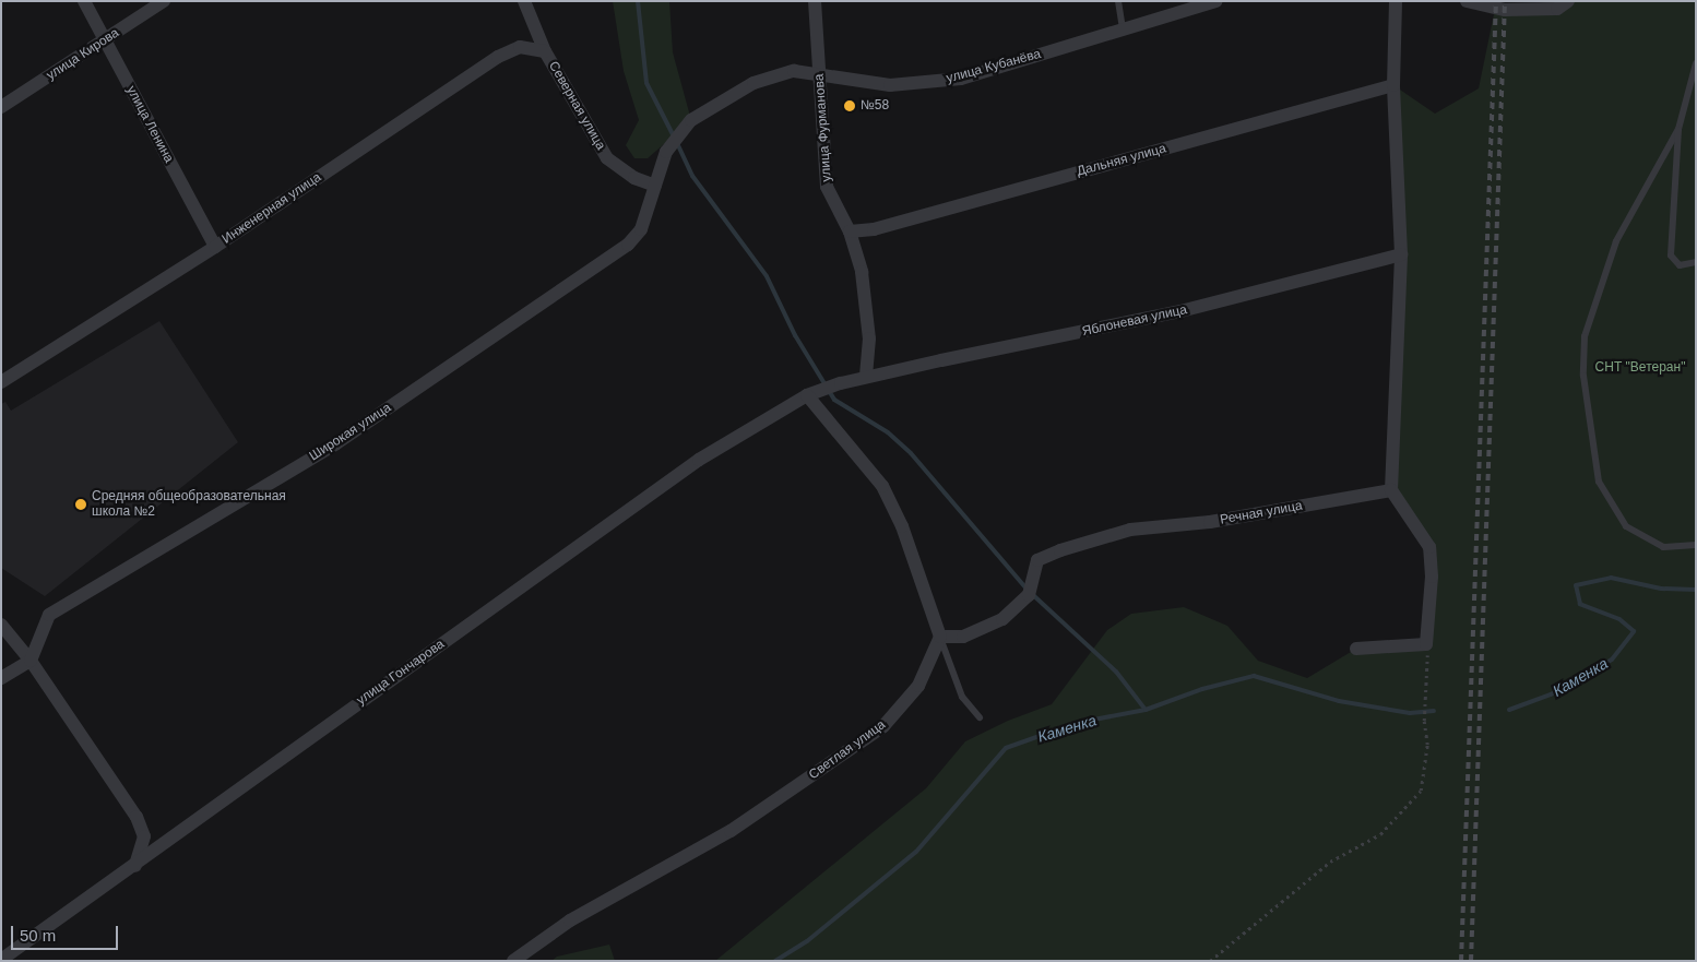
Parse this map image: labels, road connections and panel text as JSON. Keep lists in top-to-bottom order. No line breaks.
{"streets":{"street":["улица Кирова","улица Кубанёва","Северная улица","улица Ленина","улица Фурманова","Дальняя улица","Инженерная улица","Яблоневая улица","Широкая улица","Речная улица","улица Гончарова","Светлая улица"]},"crossings":[["улица Кирова","улица Ленина"],["улица Кубанёва","Северная улица"],["улица Кубанёва","улица Фурманова"],["улица Кубанёва","Широкая улица"],["Северная улица","Инженерная улица"],["Северная улица","Широкая улица"],["улица Ленина","Инженерная улица"],["улица Фурманова","Дальняя улица"],["улица Фурманова","Яблоневая улица"],["Яблоневая улица","улица Гончарова"],["Речная улица","Светлая улица"]],"water":["Каменка"],"parks":["СНТ \"Ветеран\""],"places":["№58","Средняя общеобразовательная школа №2"],"scale_bar":"50 m"}
